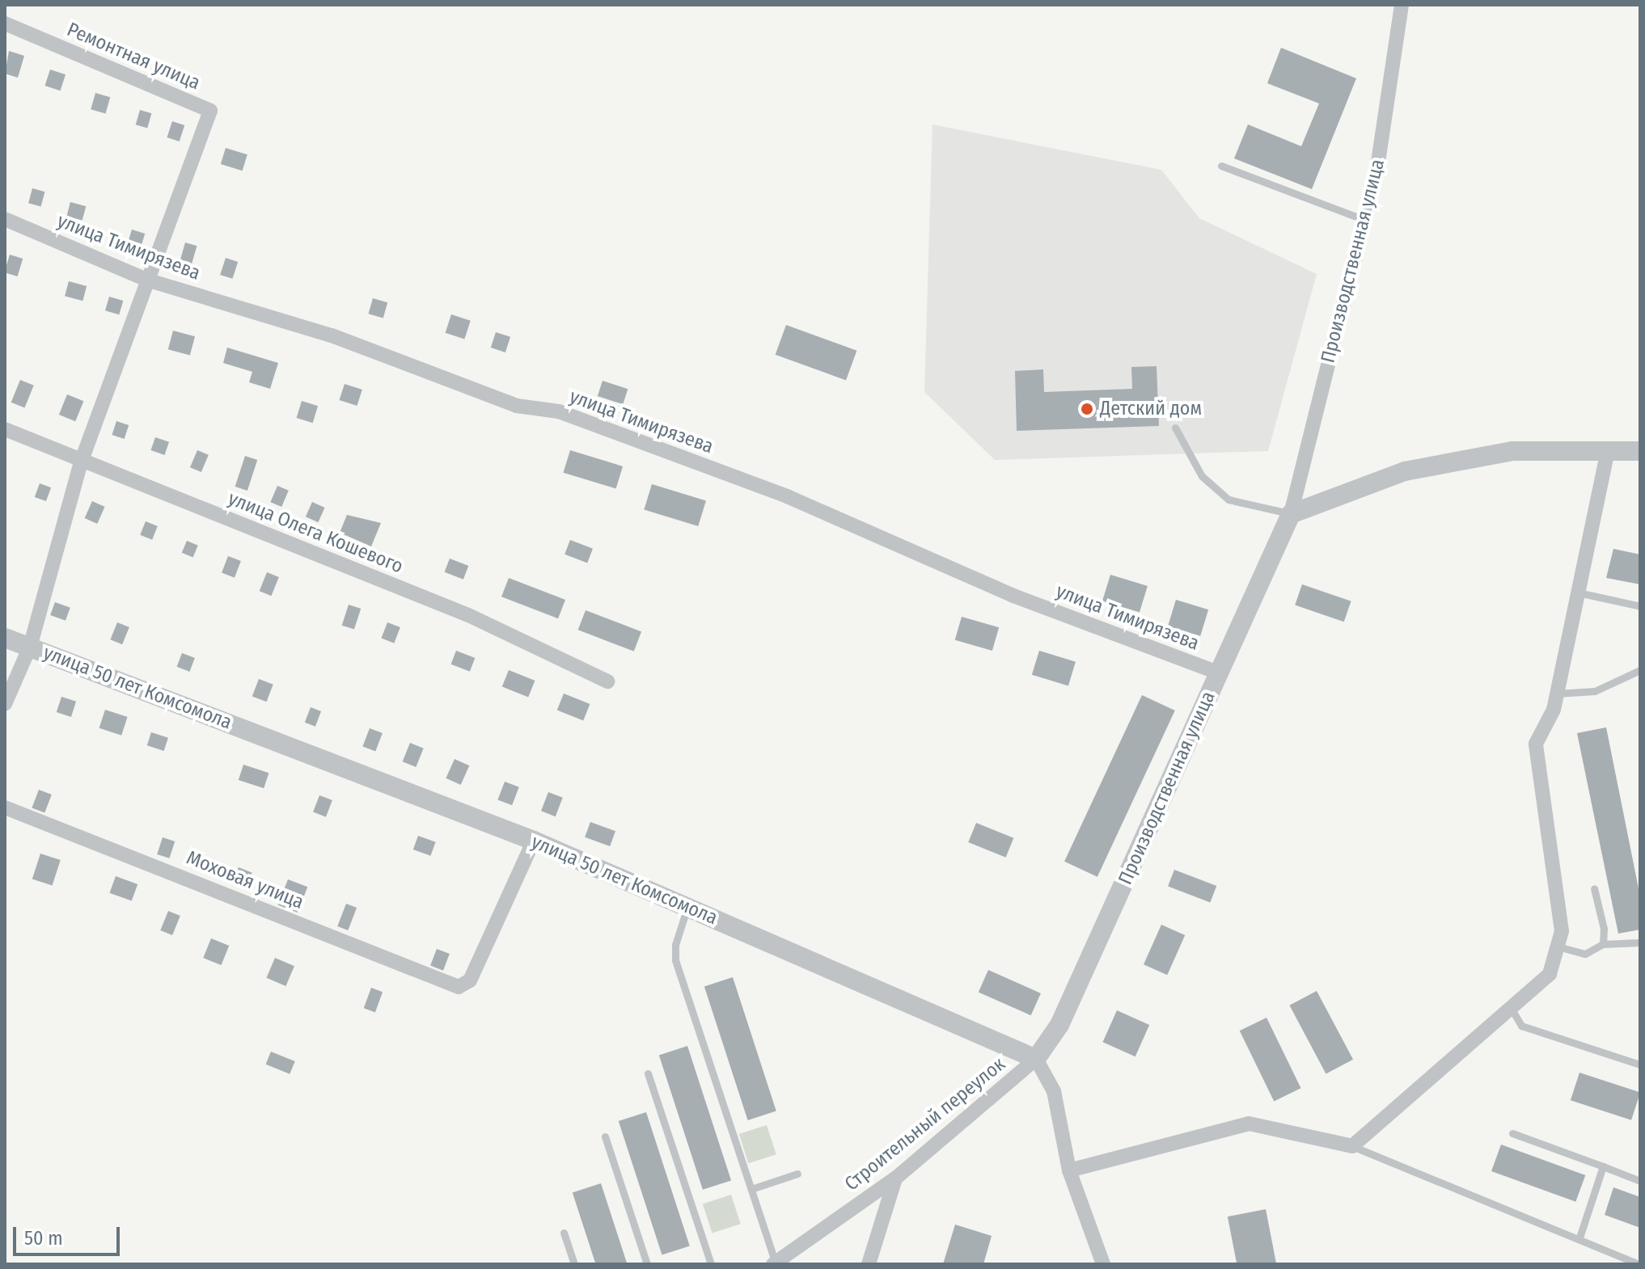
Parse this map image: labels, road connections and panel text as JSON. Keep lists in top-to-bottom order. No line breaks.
{"streets":{"street":["Ремонтная улица","улица Тимирязева","Производственная улица","улица Олега Кошевого","улица 50 лет Комсомола","Моховая улица","Строительный переулок"]},"crossings":[["Ремонтная улица","улица Тимирязева"],["улица Тимирязева","Производственная улица"],["Производственная улица","улица 50 лет Комсомола"],["Производственная улица","Строительный переулок"],["улица 50 лет Комсомола","Моховая улица"],["улица 50 лет Комсомола","Строительный переулок"]],"places":["Детский дом"],"scale_bar":"50 m"}
